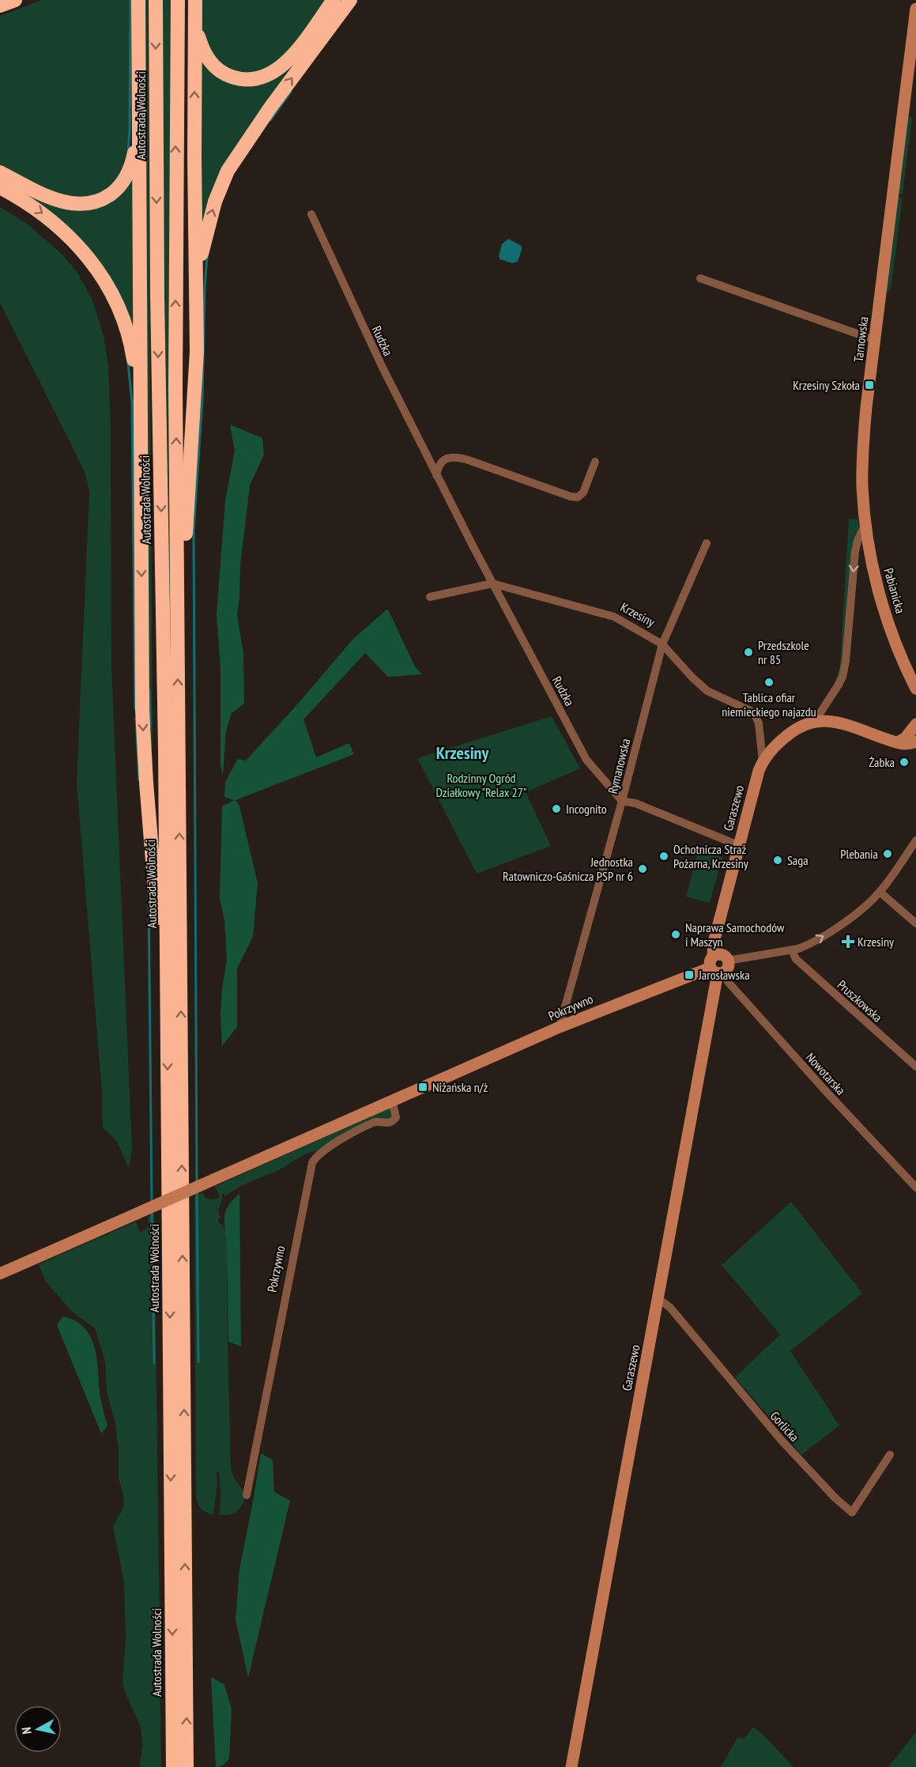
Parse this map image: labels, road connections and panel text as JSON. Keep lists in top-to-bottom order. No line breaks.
{"streets":{"highway":["Autostrada Wolności"],"street":["Tarnowska","Rudzka","Pabianicka","Krzesiny","Rymanowska","Garaszewo","Pruszkowska","Pokrzywno","Nowotarska","Gorlicka"]},"crossings":[["Tarnowska","Pabianicka"],["Tarnowska","Garaszewo"],["Rudzka","Krzesiny"],["Rudzka","Rymanowska"],["Krzesiny","Rymanowska"],["Krzesiny","Garaszewo"],["Rymanowska","Pokrzywno"],["Garaszewo","Pokrzywno"],["Garaszewo","Nowotarska"],["Garaszewo","Gorlicka"],["Pokrzywno","Nowotarska"]],"districts":["Krzesiny"],"parks":["Rodzinny Ogród Działkowy \"Relax 27\""],"places":{"transit":["Krzesiny Szkoła","Jarosławska","Niżańska n/ż"],"other":["Przedszkole nr 85","Tablica ofiar niemieckiego najazdu","Żabka","Incognito","Plebania","Ochotnicza Straż Pożarna, Krzesiny","Saga","Jednostka Ratowniczo-Gaśnicza PSP nr 6","Naprawa Samochodów i Maszyn"],"health":["Krzesiny"]},"north":"left"}
